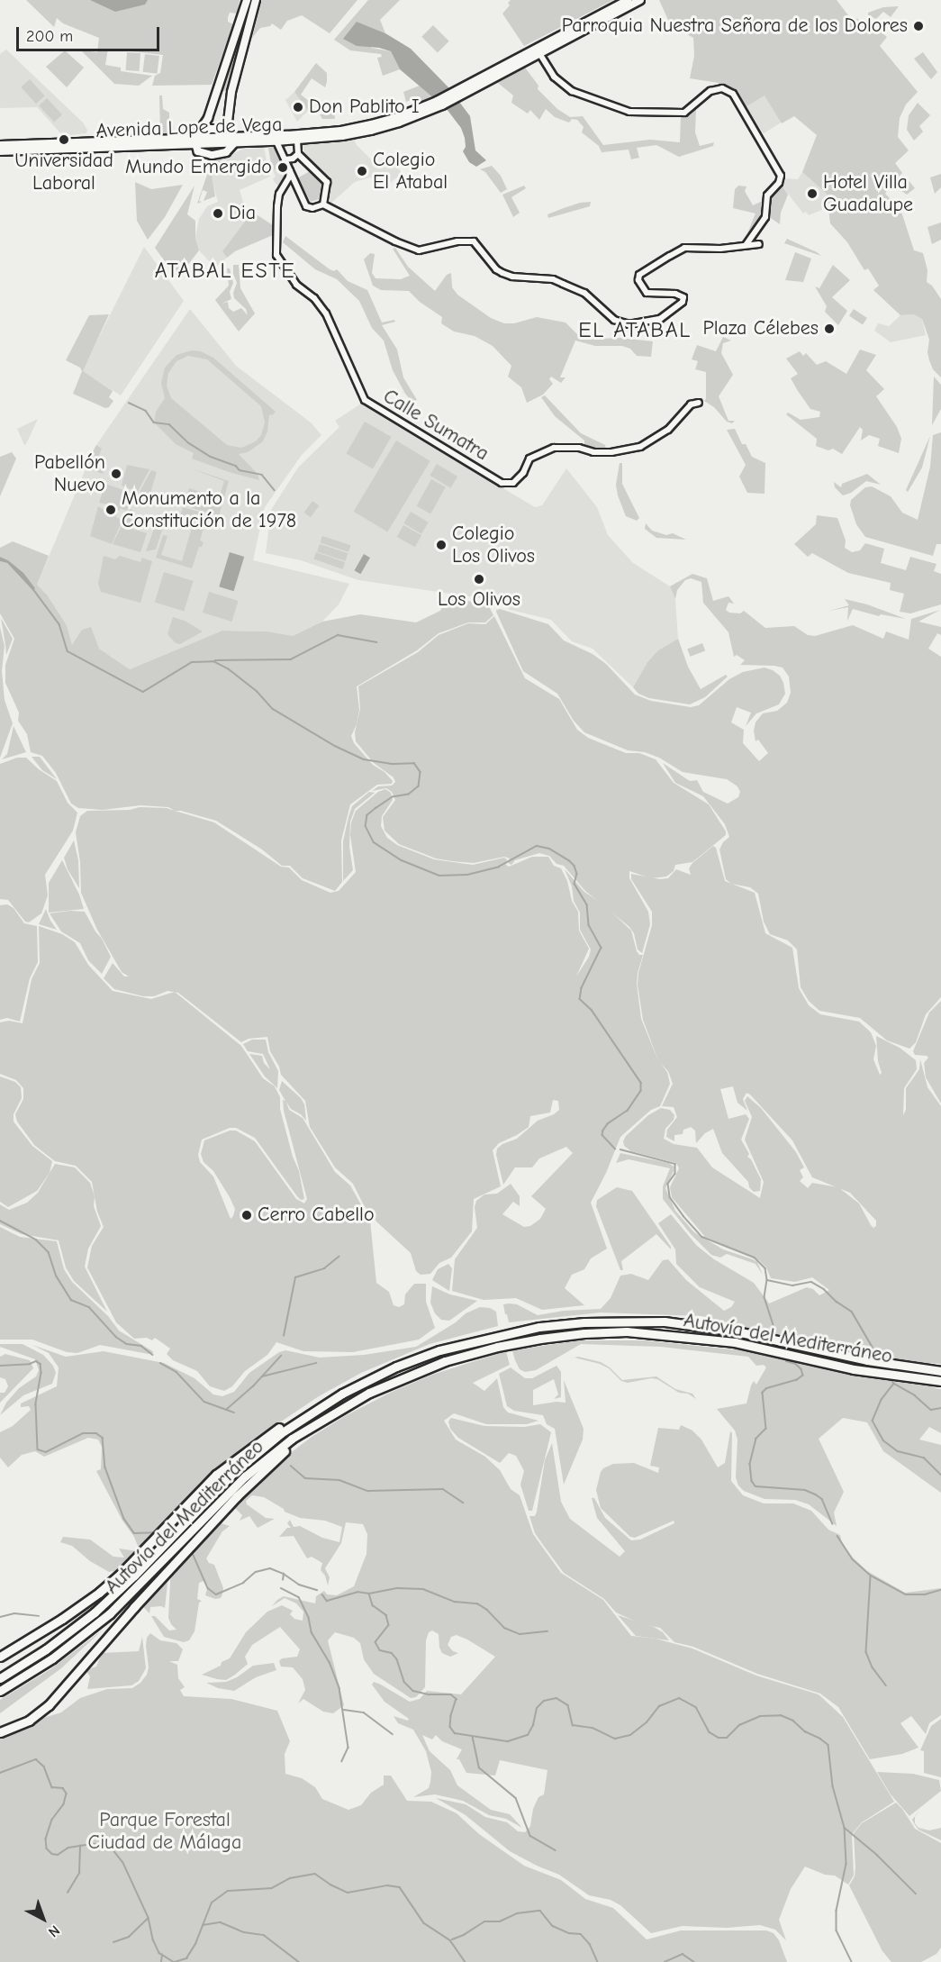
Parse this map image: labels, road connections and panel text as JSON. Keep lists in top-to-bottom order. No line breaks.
{"streets":{"highway":["Autovía del Mediterráneo"],"main road":["Avenida Lope de Vega"],"street":["Calle Sumatra"]},"districts":["ATABAL ESTE","EL ATABAL"],"parks":["Parque Forestal Ciudad de Málaga"],"places":["Parroquia Nuestra Señora de los Dolores","Don Pablito I","Universidad Laboral","Mundo Emergido","Colegio El Atabal","Hotel Villa Guadalupe","Dia","Plaza Célebes","Pabellón Nuevo","Monumento a la Constitución de 1978","Colegio Los Olivos","Los Olivos","Cerro Cabello"],"scale_bar":"200 m","north":"bottom right"}
